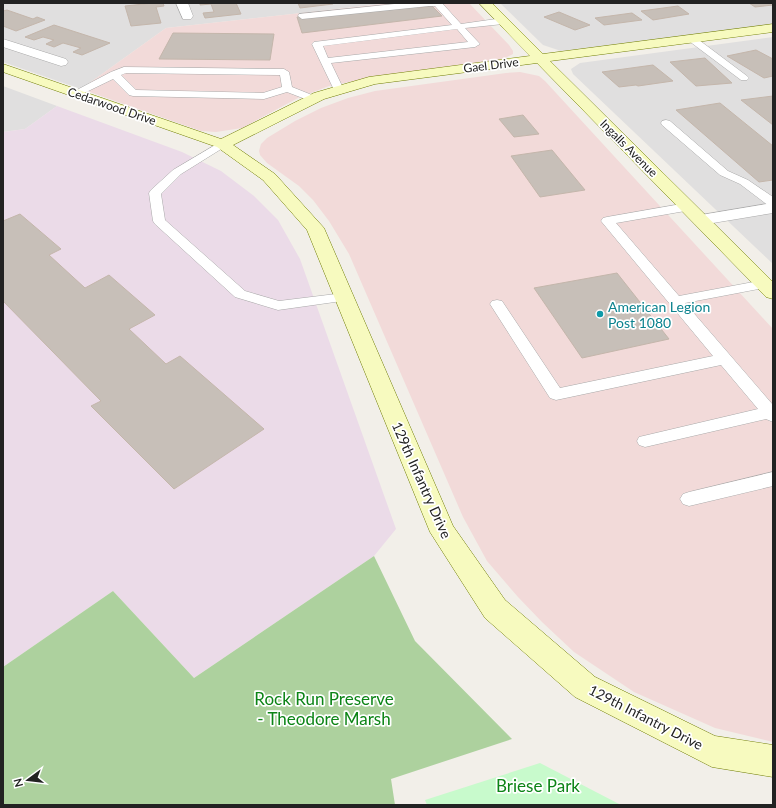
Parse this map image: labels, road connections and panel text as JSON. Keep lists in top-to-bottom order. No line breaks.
{"streets":{"street":["Gael Drive","Cedarwood Drive","Ingalls Avenue","129th Infantry Drive"]},"crossings":[["Gael Drive","Cedarwood Drive"],["Gael Drive","Ingalls Avenue"],["Gael Drive","129th Infantry Drive"],["Cedarwood Drive","129th Infantry Drive"]],"parks":["Rock Run Preserve - Theodore Marsh","Briese Park"],"places":["American Legion Post 1080"],"north":"left"}
